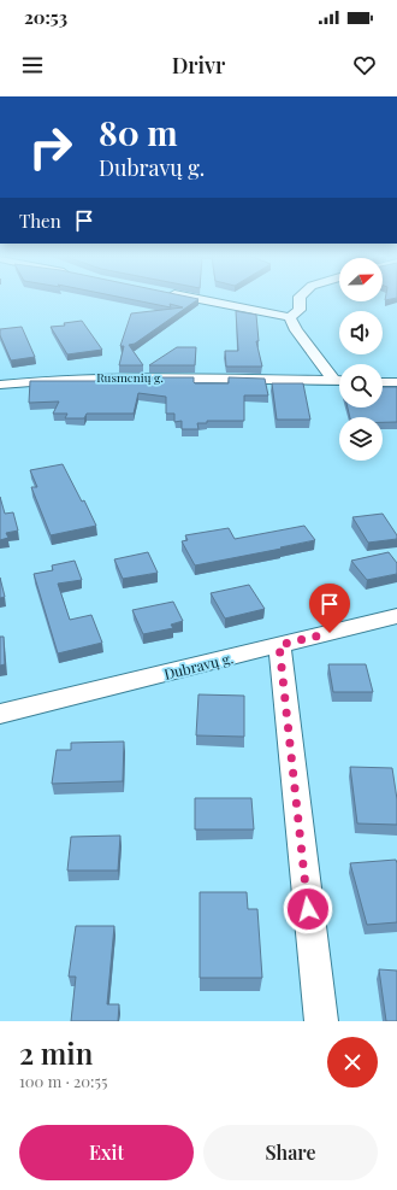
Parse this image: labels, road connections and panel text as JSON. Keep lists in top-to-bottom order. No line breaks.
{"streets":{"street":["Rusmenių g.","Dubravų g."]},"north":"right","page":{"status":"20:53","header":"Drivr","turn":["80 m","Dubravų g."],"then":"Then","heading":["2 min","100 m · 20:55"],"buttons":["Exit","Share"]}}
